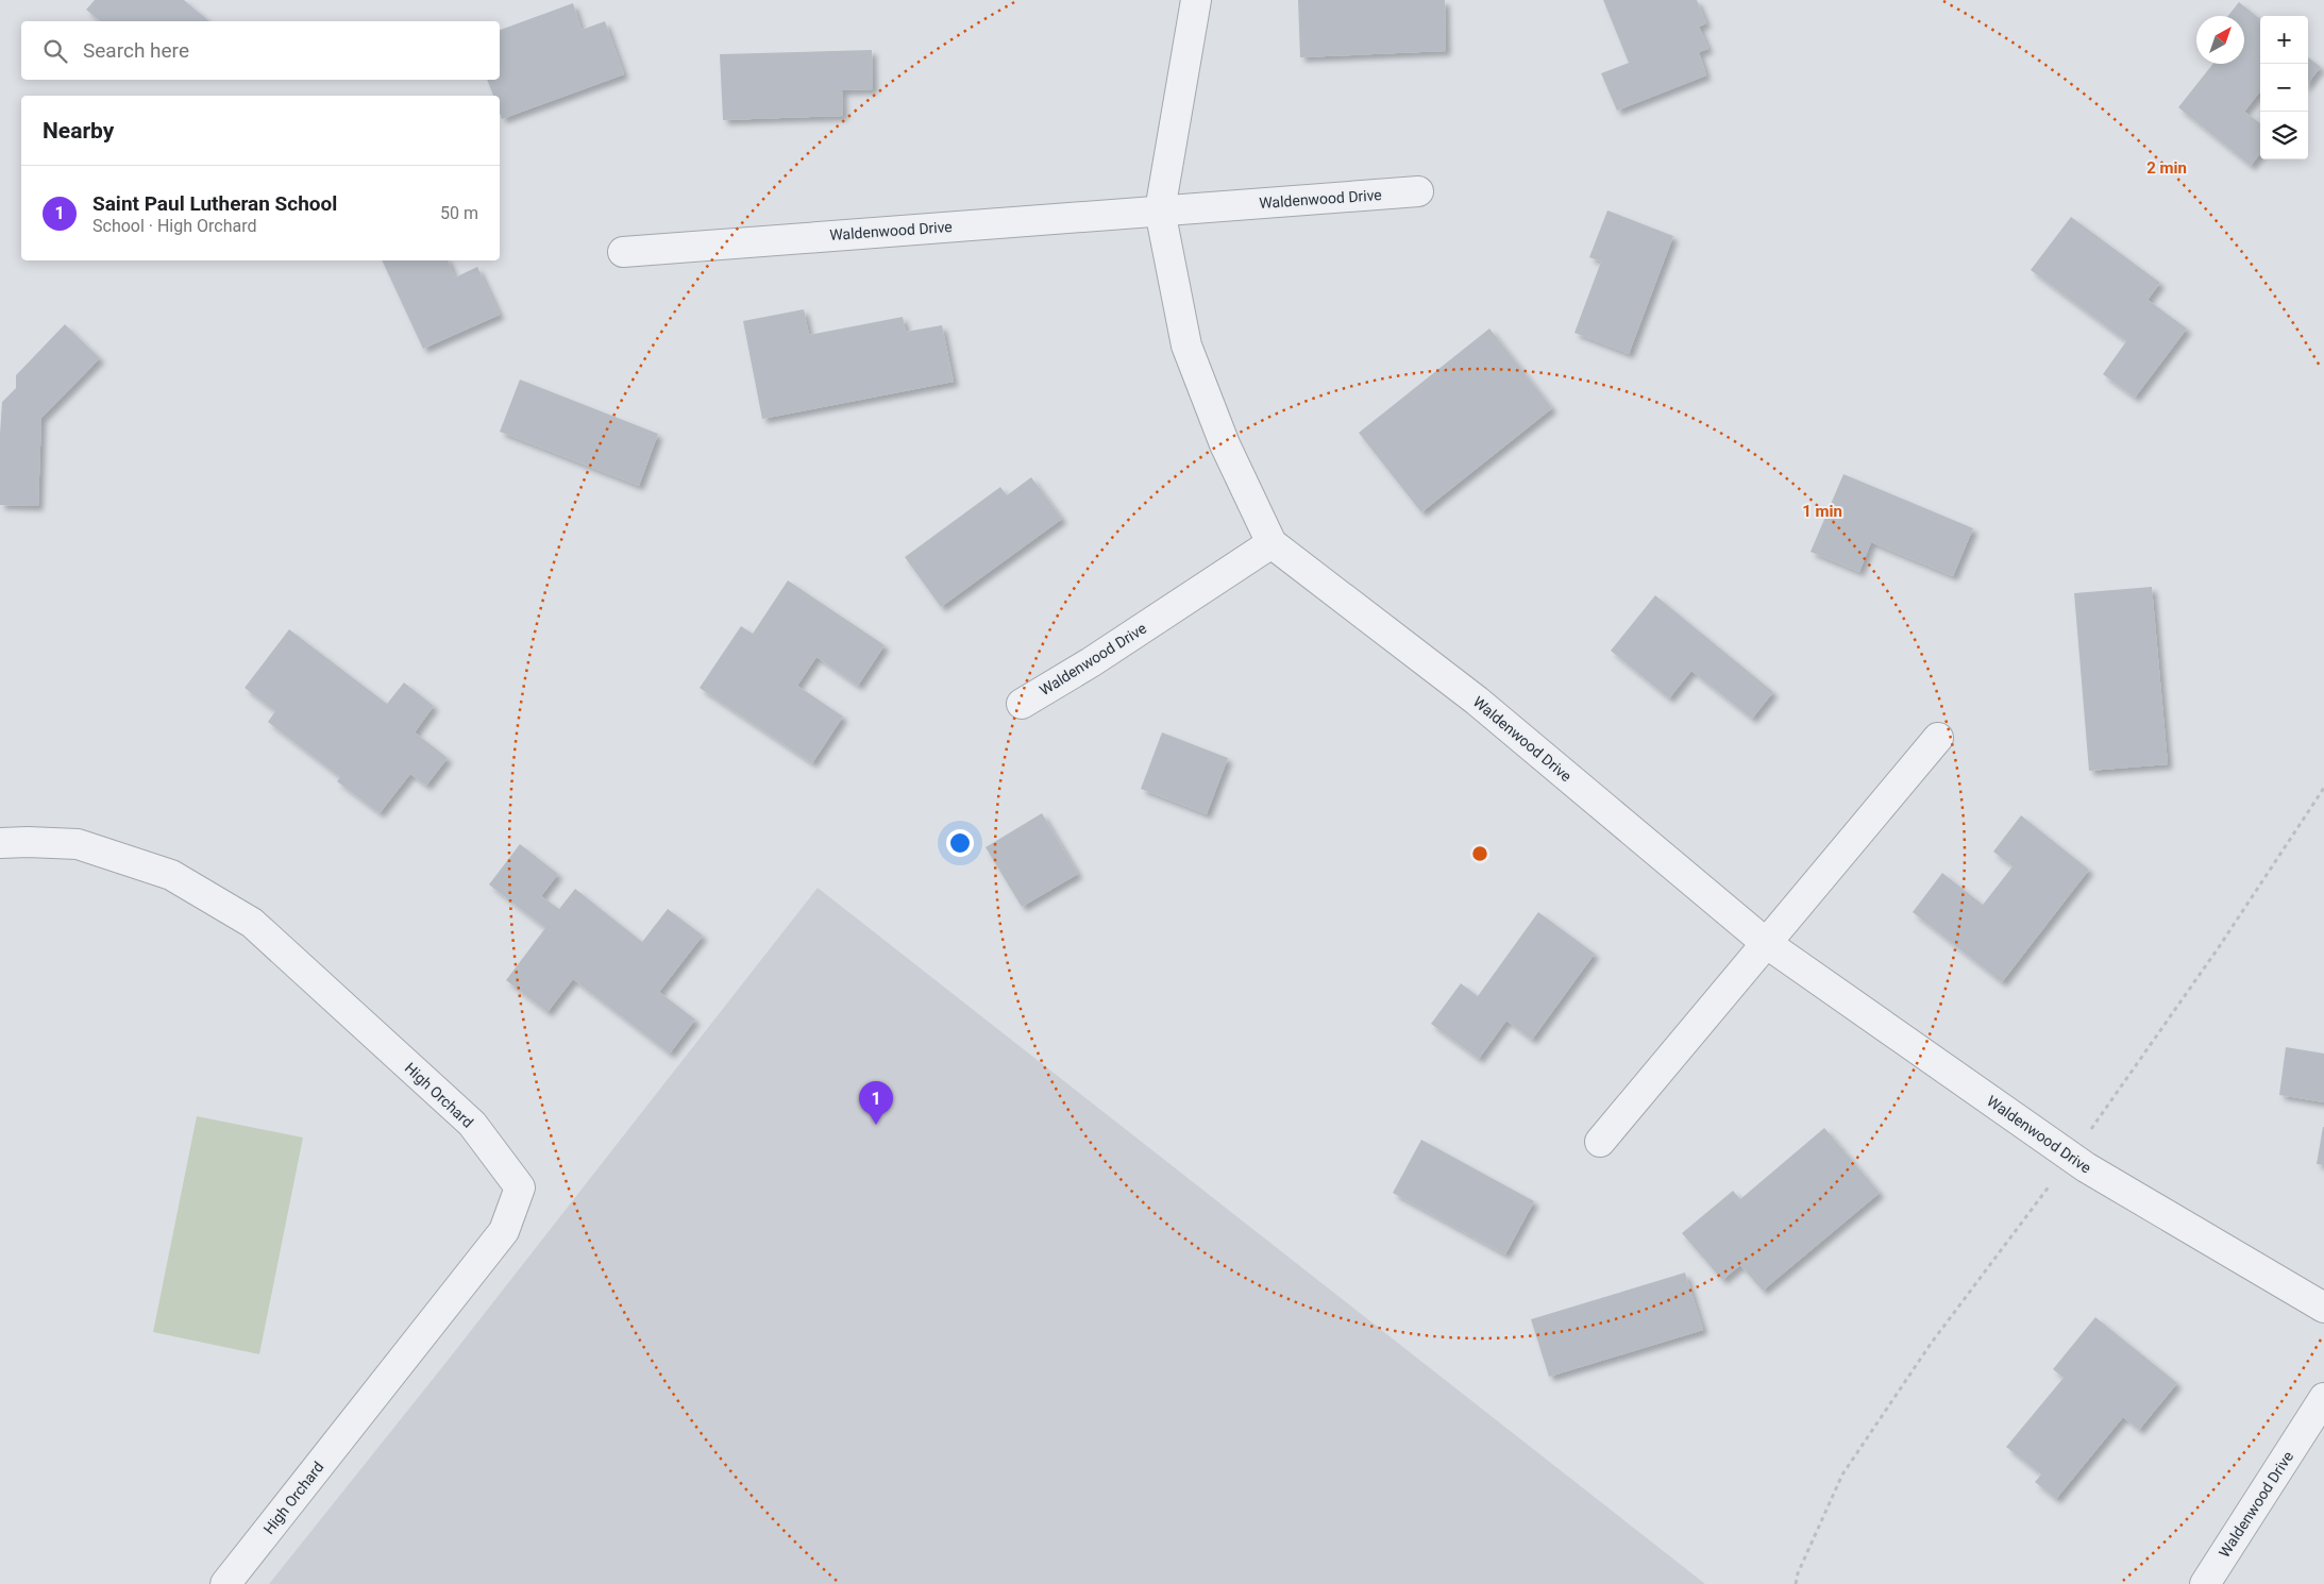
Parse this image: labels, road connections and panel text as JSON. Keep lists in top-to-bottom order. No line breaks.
{"streets":{"street":["Waldenwood Drive","High Orchard"]},"north":"top right","page":{"map_buttons":["+","−"],"search":"Search here","heading":"Nearby","list":[{"mark":"1","name":"Saint Paul Lutheran School","note":"School · High Orchard","value":"50 m"}],"pins":"1"},"rings":["2 min","1 min"]}
